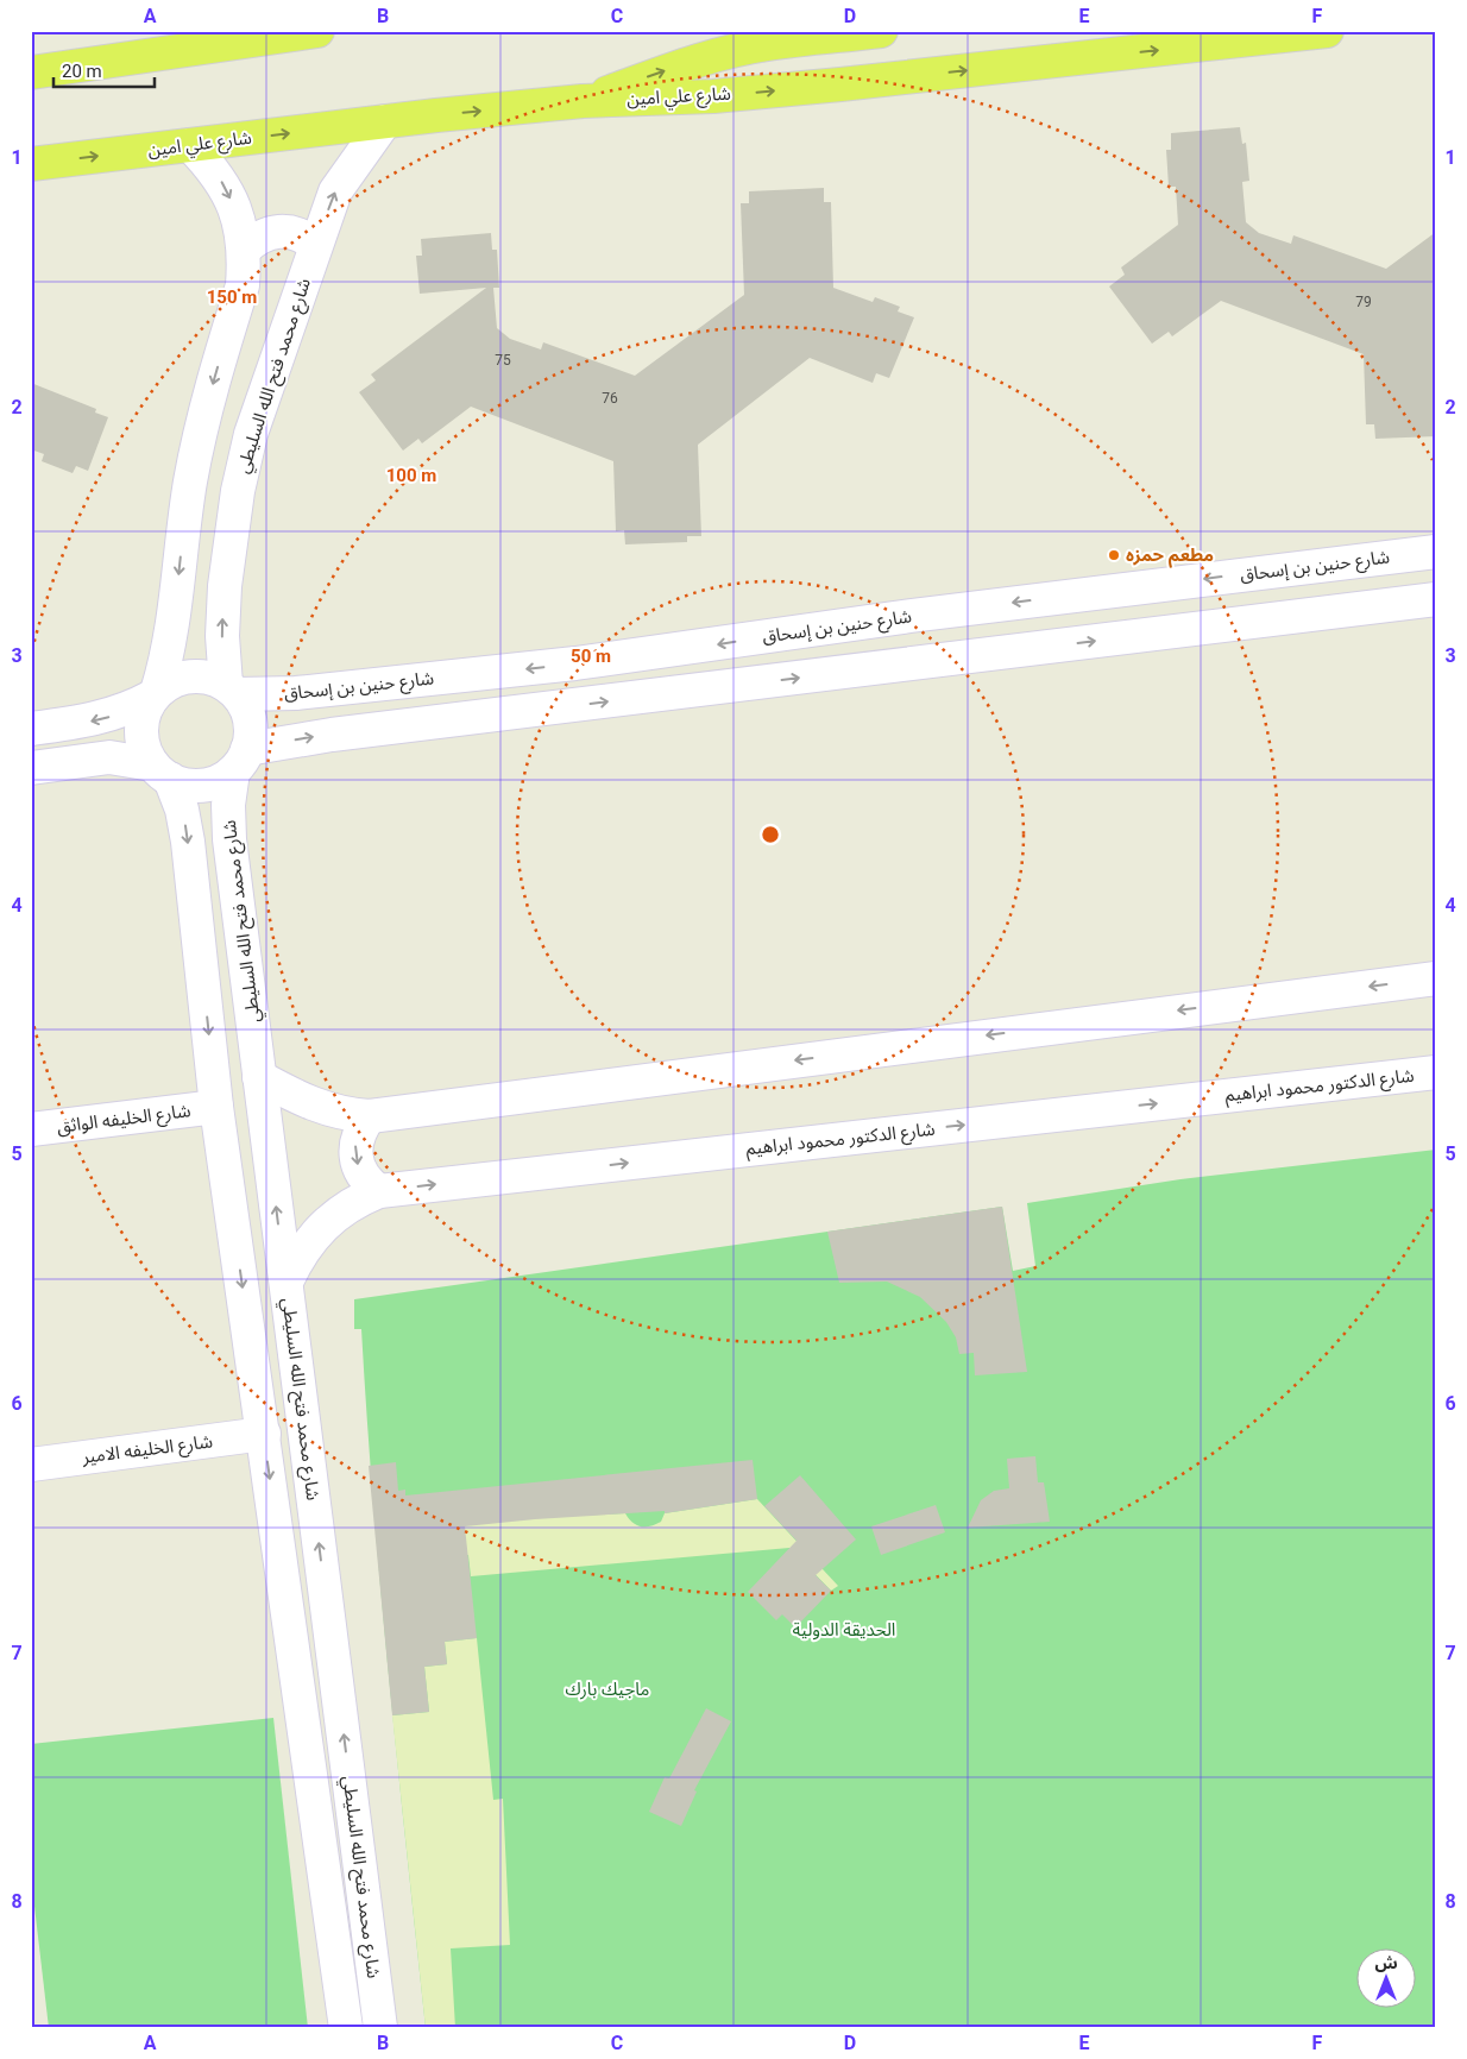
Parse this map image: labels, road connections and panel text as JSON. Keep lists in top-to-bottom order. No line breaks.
{"streets":{"main road":["شارع علي امين"],"street":["شارع محمد فتح الله السليطي","شارع حنين بن إسحاق","شارع الدكتور محمود ابراهيم","شارع الخليفه الواثق","شارع الخليفه الامير"]},"crossings":[["شارع علي امين","شارع محمد فتح الله السليطي"],["شارع محمد فتح الله السليطي","شارع حنين بن إسحاق"],["شارع محمد فتح الله السليطي","شارع الدكتور محمود ابراهيم"],["شارع محمد فتح الله السليطي","شارع الخليفه الواثق"],["شارع محمد فتح الله السليطي","شارع الخليفه الامير"]],"parks":["الحديقة الدولية","ماجيك بارك"],"places":["مطعم حمزه"],"house_numbers":["79","75","76"],"scale_bar":"20 m","north":"top","grid":{"columns":["A","B","C","D","E","F"],"rows":["1","2","3","4","5","6","7","8"]},"rings":["150 m","100 m","50 m"]}
